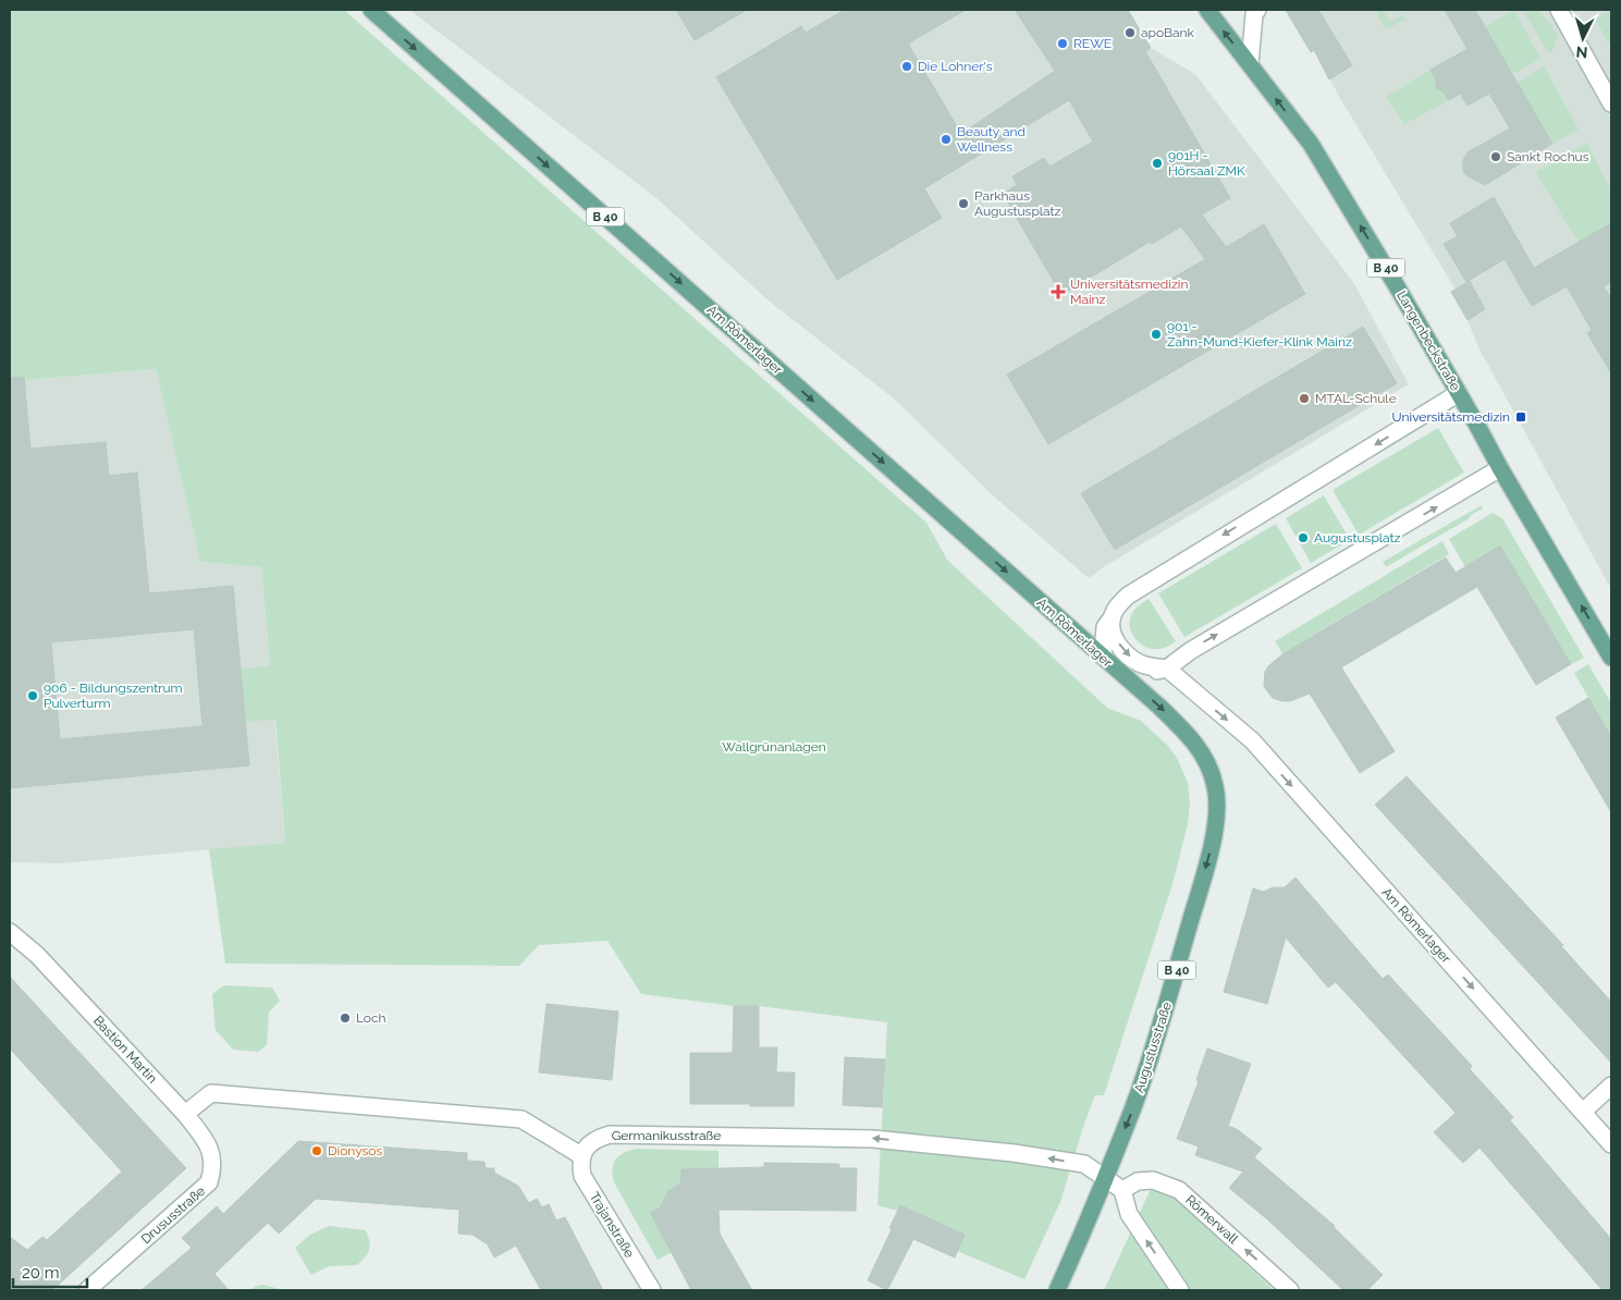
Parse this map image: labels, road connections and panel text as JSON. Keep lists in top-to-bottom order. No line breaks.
{"streets":{"main road":["B 40","Am Römerlager","Langenbeckstraße","Augustusstraße"],"street":["Bastion Martin","Germanikusstraße","Drususstraße","Römerwall","Trajanstraße"]},"crossings":[["Am Römerlager","Augustusstraße"],["Augustusstraße","Germanikusstraße"],["Bastion Martin","Drususstraße"],["Germanikusstraße","Trajanstraße"]],"one_way":["Am Römerlager","Langenbeckstraße","Augustusstraße","Germanikusstraße","Römerwall"],"parks":["Wallgrünanlagen"],"places":{"other":["apoBank","REWE","Die Lohner's","Beauty and Wellness","Sankt Rochus","901H - Hörsaal ZMK","Parkhaus Augustusplatz","901 - Zahn-Mund-Kiefer-Klink Mainz","MTAL-Schule","Augustusplatz","906 - Bildungszentrum Pulverturm","Loch","Dionysos"],"health":["Universitätsmedizin Mainz"],"transit":["Universitätsmedizin"]},"scale_bar":"20 m","north":"bottom"}
